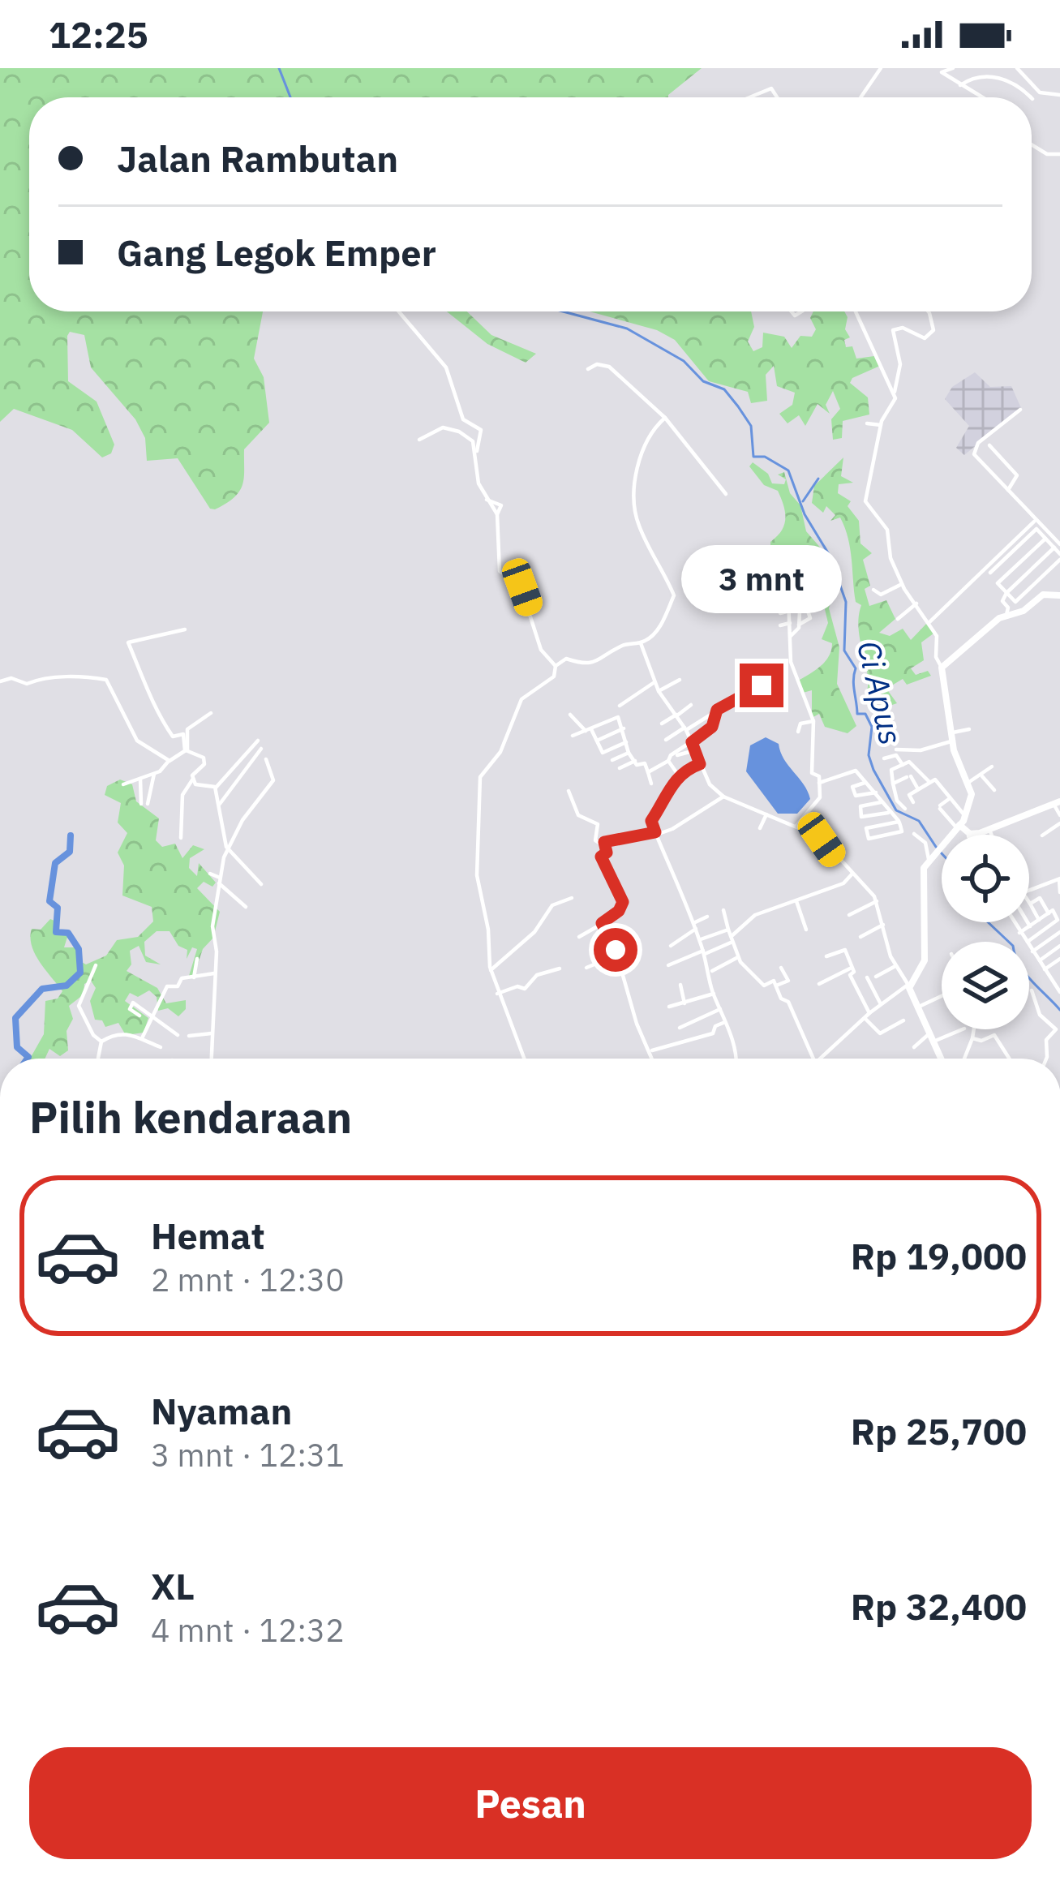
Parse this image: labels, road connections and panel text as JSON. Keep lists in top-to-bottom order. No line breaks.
{"water":["Ci Apus"],"page":{"status":"12:25","banner":["Jalan Rambutan","Gang Legok Emper"],"bubble":"3 mnt","heading":"Pilih kendaraan","list":[{"name":"Hemat","note":"2 mnt · 12:30","value":"Rp 19,000"},{"name":"Nyaman","note":"3 mnt · 12:31","value":"Rp 25,700"},{"name":"XL","note":"4 mnt · 12:32","value":"Rp 32,400"}],"buttons":"Pesan"}}
